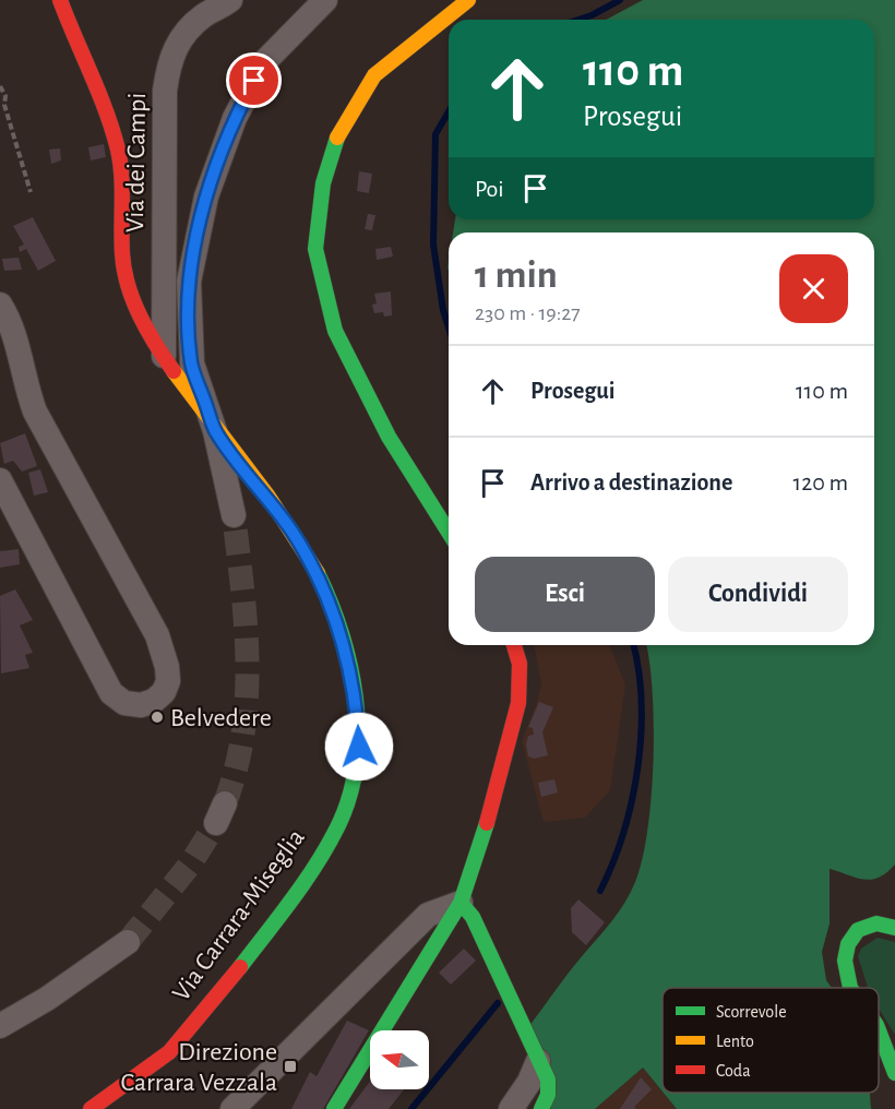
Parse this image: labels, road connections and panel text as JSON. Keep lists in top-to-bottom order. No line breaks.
{"streets":{"street":["Via dei Campi","Via Carrara-Miseglia"]},"crossings":[["Via dei Campi","Via Carrara-Miseglia"]],"places":{"other":["Belvedere"],"transit":["Direzione Carrara Vezzala"]},"legend":["Scorrevole","Lento","Coda"],"north":"left","page":{"turn":["110 m","Prosegui"],"then":"Poi","heading":["1 min","230 m · 19:27"],"list":[{"name":"Prosegui","value":"110 m"},{"name":"Arrivo a destinazione","value":"120 m"}],"buttons":["Esci","Condividi"]}}
